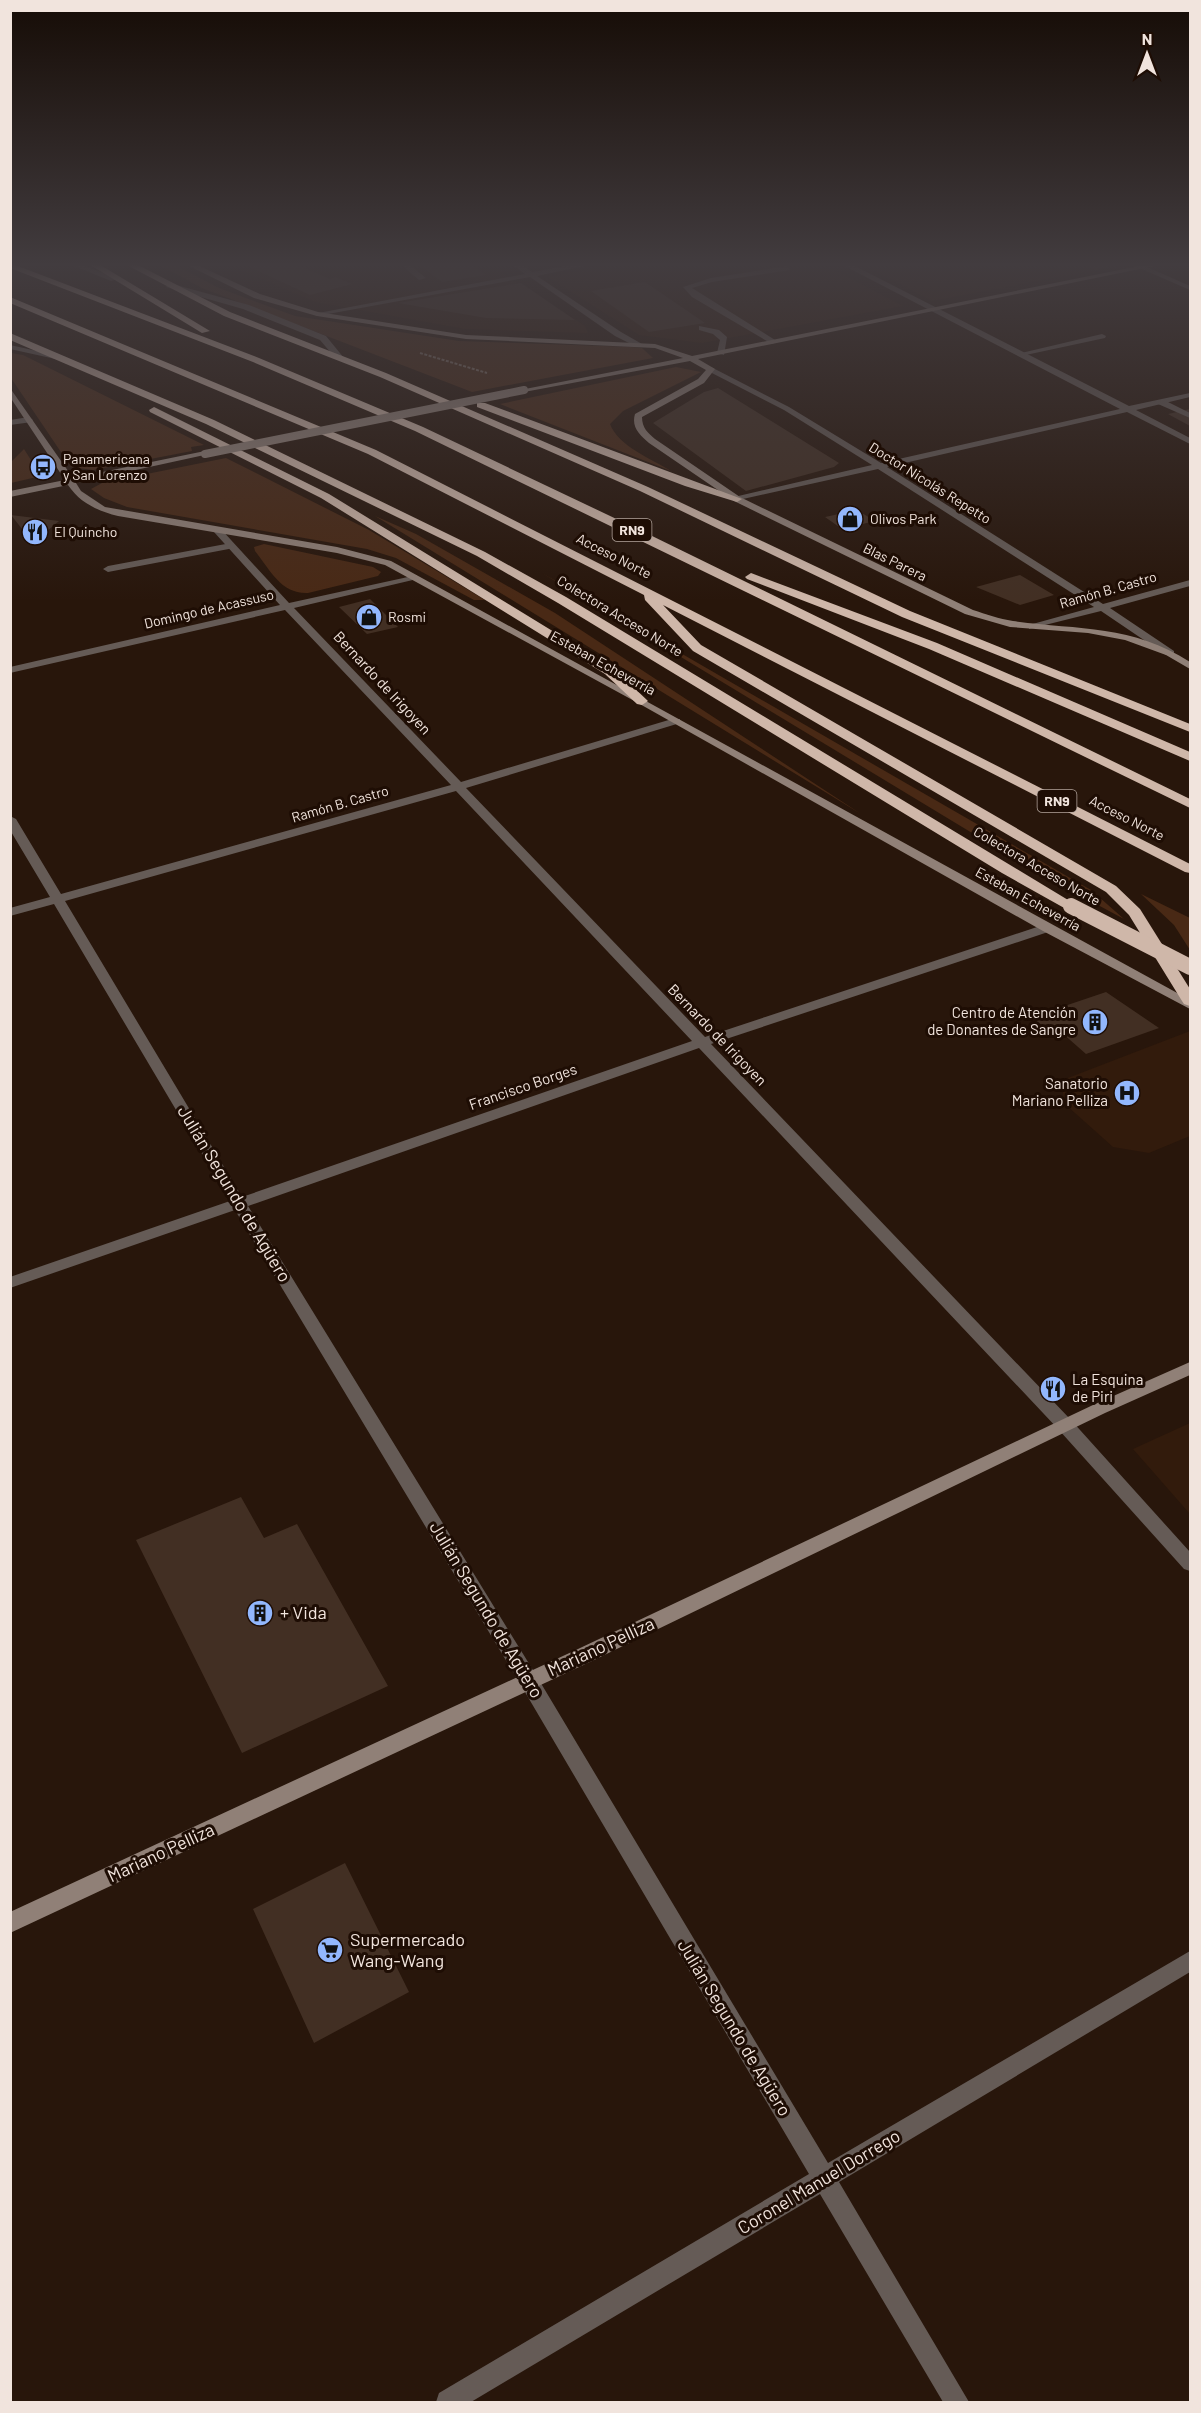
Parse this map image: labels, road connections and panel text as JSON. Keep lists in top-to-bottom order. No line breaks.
{"streets":{"highway":["RN9","Acceso Norte","Colectora Acceso Norte"],"street":["Doctor Nicolás Repetto","Blas Parera","Ramón B. Castro","Domingo de Acassuso","Esteban Echeverría","Bernardo de Irigoyen","Francisco Borges","Julián Segundo de Agüero","Mariano Pelliza","Coronel Manuel Dorrego"]},"crossings":[["Doctor Nicolás Repetto","Blas Parera"],["Doctor Nicolás Repetto","Ramón B. Castro"],["Blas Parera","Ramón B. Castro"],["Ramón B. Castro","Esteban Echeverría"],["Ramón B. Castro","Bernardo de Irigoyen"],["Ramón B. Castro","Julián Segundo de Agüero"],["Domingo de Acassuso","Esteban Echeverría"],["Domingo de Acassuso","Bernardo de Irigoyen"],["Esteban Echeverría","Bernardo de Irigoyen"],["Esteban Echeverría","Francisco Borges"],["Bernardo de Irigoyen","Francisco Borges"],["Bernardo de Irigoyen","Mariano Pelliza"],["Francisco Borges","Julián Segundo de Agüero"],["Julián Segundo de Agüero","Mariano Pelliza"],["Julián Segundo de Agüero","Coronel Manuel Dorrego"]],"places":{"bus stop":["Panamericana y San Lorenzo"],"shop":["Olivos Park","Rosmi"],"restaurant":["El Quincho","La Esquina de Piri"],"building":["Centro de Atención de Donantes de Sangre","+ Vida"],"hospital":["Sanatorio Mariano Pelliza"],"supermarket":["Supermercado Wang-Wang"]},"north":"top"}
